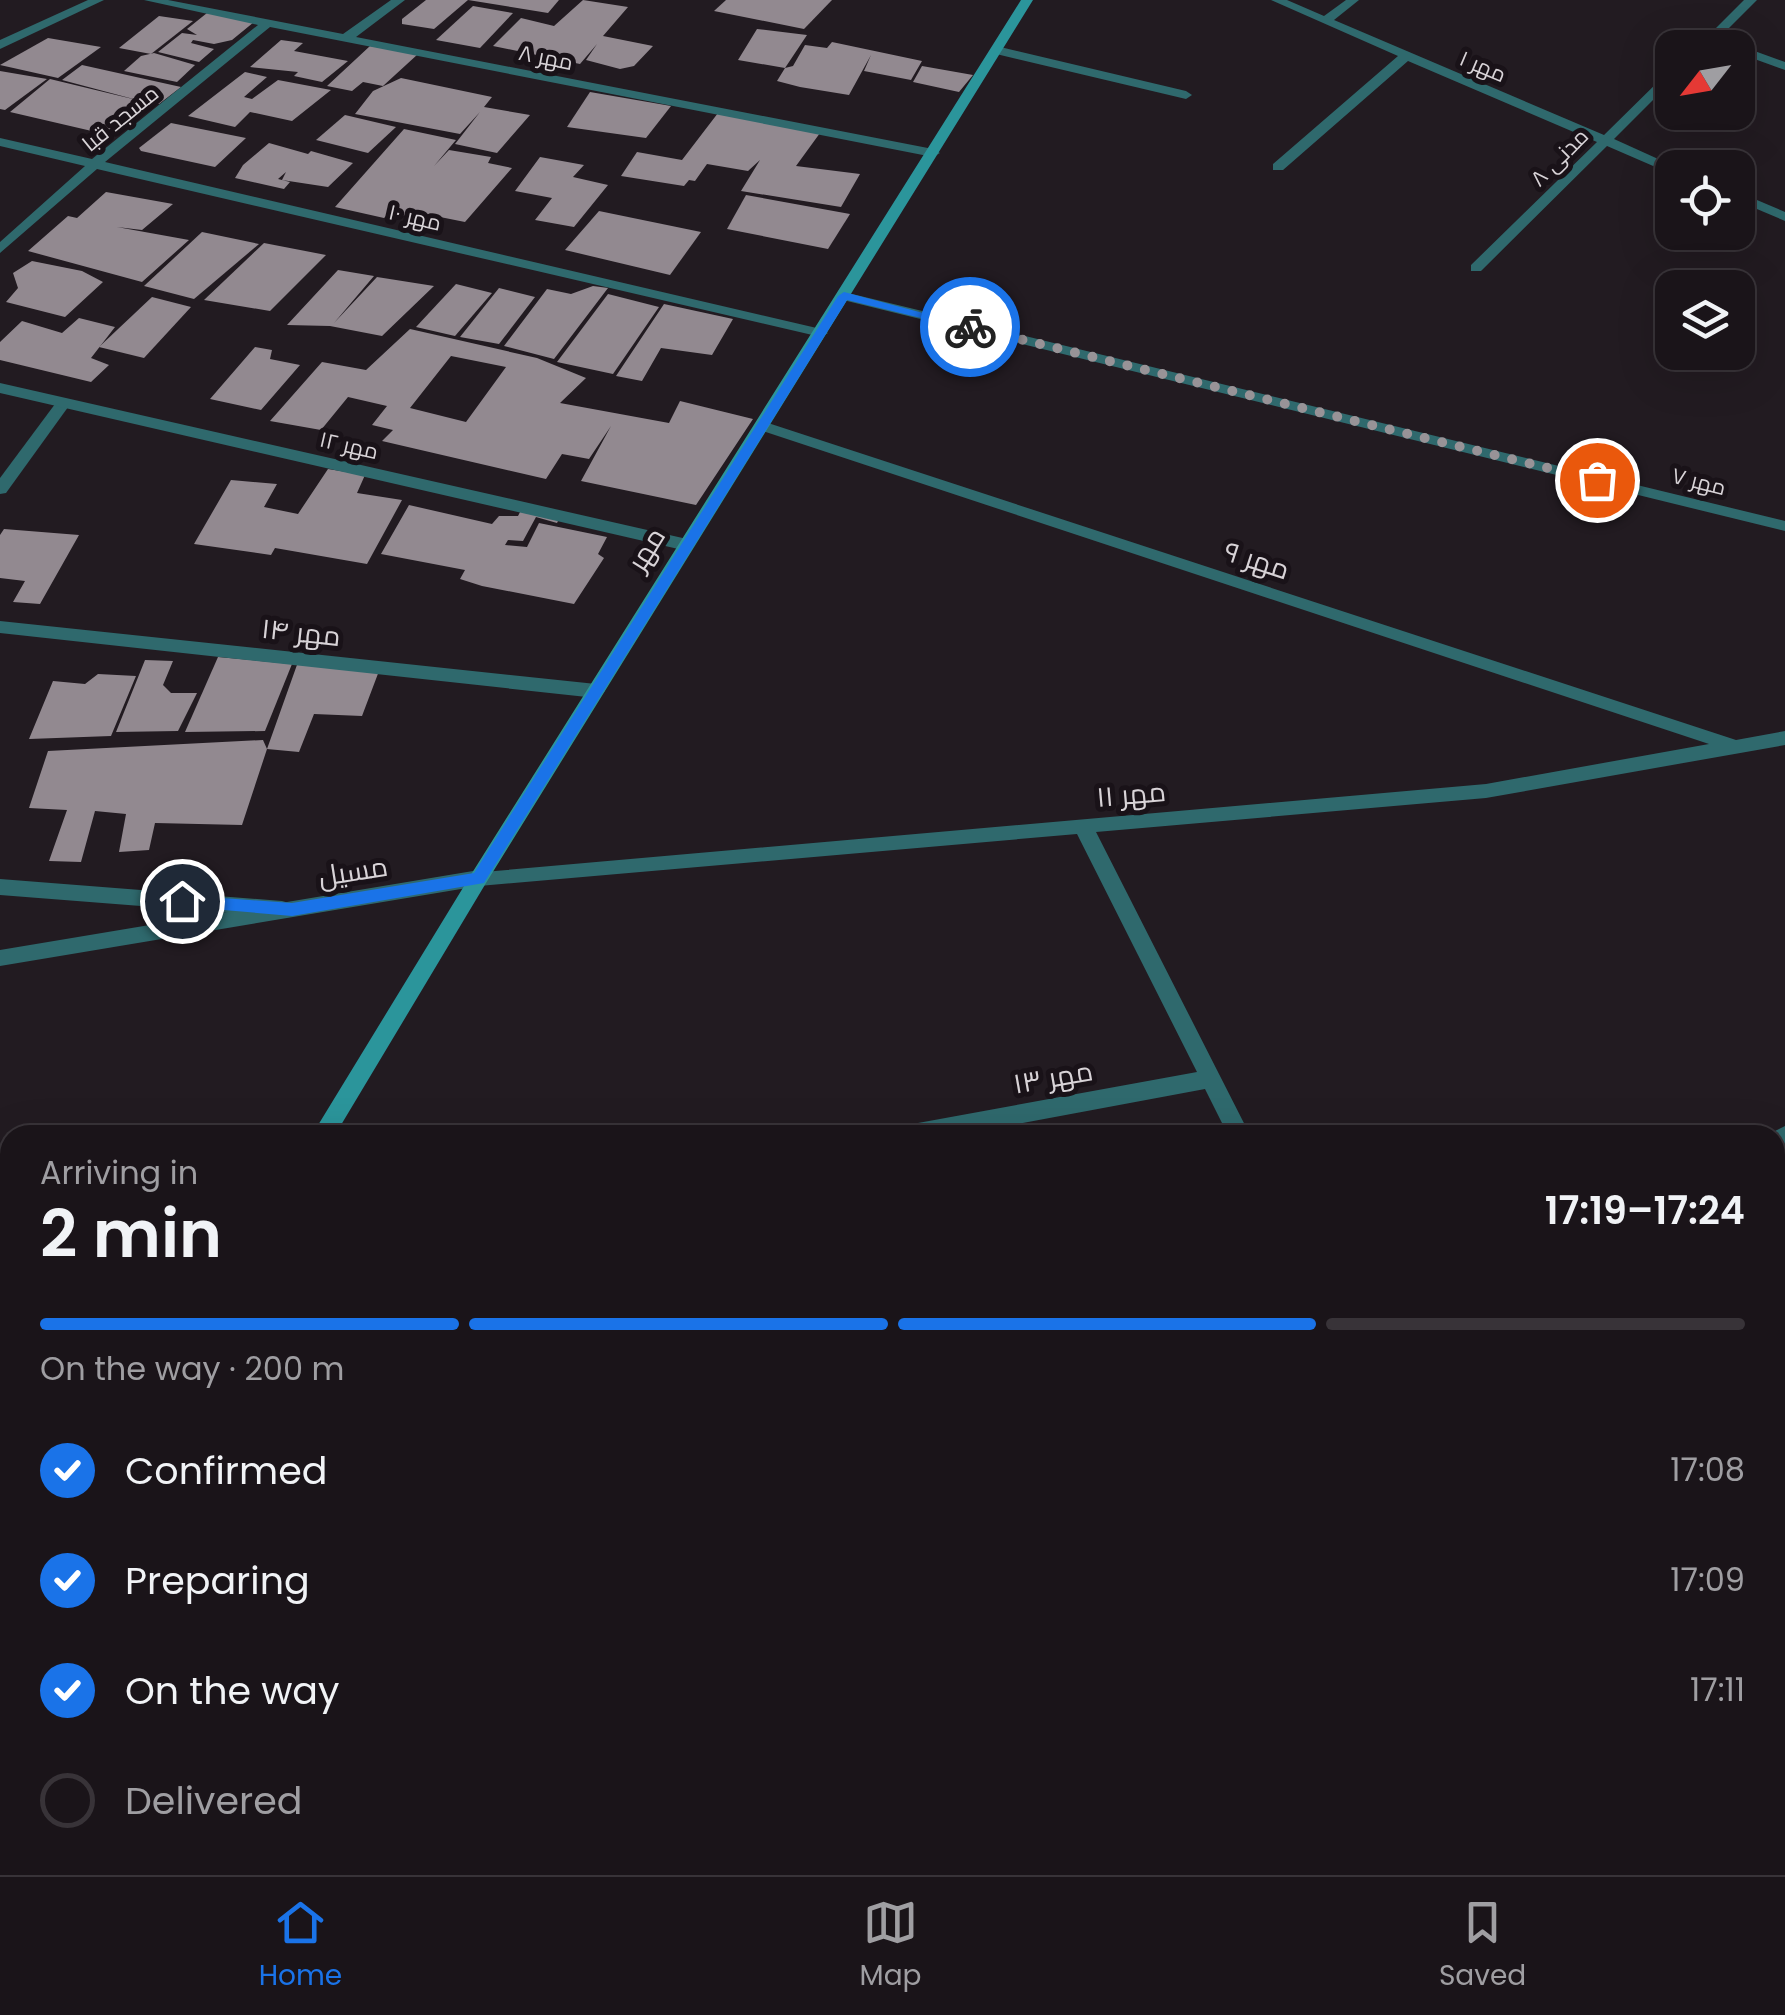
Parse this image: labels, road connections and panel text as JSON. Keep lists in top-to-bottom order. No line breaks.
{"streets":{"main road":["مهر"],"street":["مهر ۸","مهر ۱","مسجد قبا","مدنی ۸","مهر ۱۰","مهر ۱۲","مهر ۷","مهر ۹","مهر ۱۴","مهر ۱۱","مسیل","مهر ۱۳"]},"crossings":[["مهر ۸","مسجد قبا"],["مهر ۸","مهر"],["مهر ۱","مدنی ۸"],["مسجد قبا","مهر ۱۰"],["مهر ۱۰","مهر"],["مهر ۱۲","مهر"],["مهر ۷","مهر"],["مهر","مهر ۹"],["مهر","مهر ۱۴"],["مهر","مهر ۱۱"],["مهر","مسیل"],["مهر ۹","مهر ۱۱"],["مهر ۱۱","مسیل"]],"north":"bottom left","page":{"heading":["2 min","Arriving in","17:19–17:24"],"bar":"On the way · 200 m","list":[["Confirmed","17:08"],["Preparing","17:09"],["On the way","17:11"],"Delivered"],"tabs":["Home","Map","Saved"]}}
